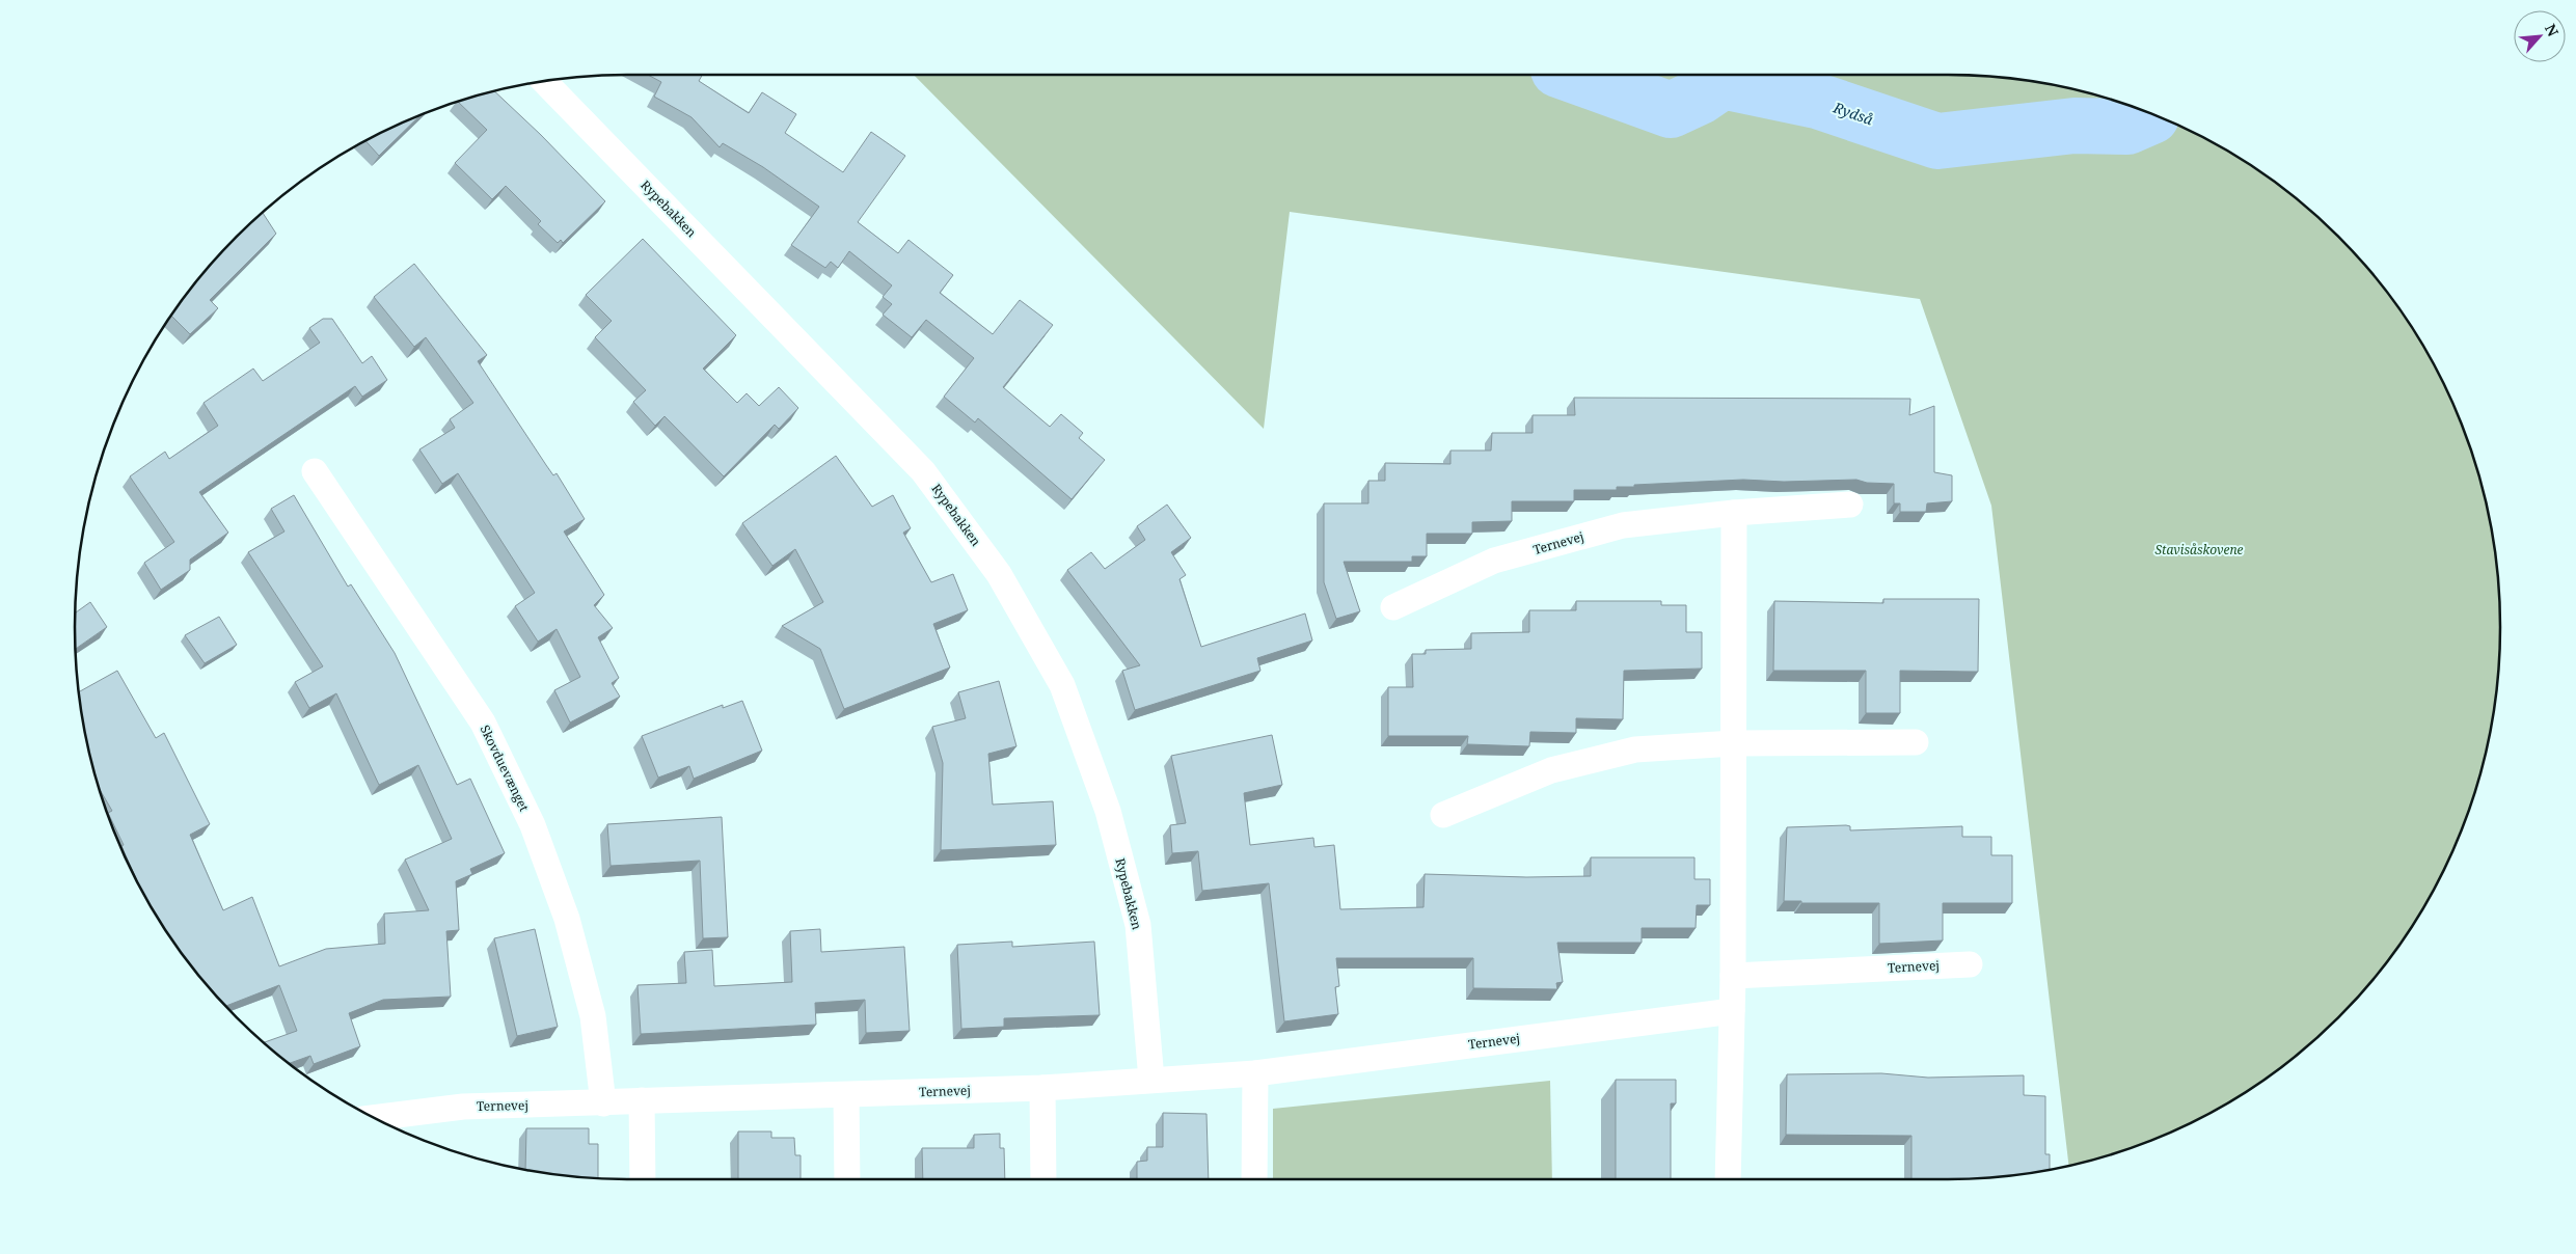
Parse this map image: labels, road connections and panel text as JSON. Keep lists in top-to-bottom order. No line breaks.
{"streets":{"street":["Rypebakken","Ternevej","Skovduevænget"]},"crossings":[["Rypebakken","Ternevej"],["Ternevej","Skovduevænget"]],"water":["Rydså"],"parks":["Stavisåskovene"],"north":"top right"}
